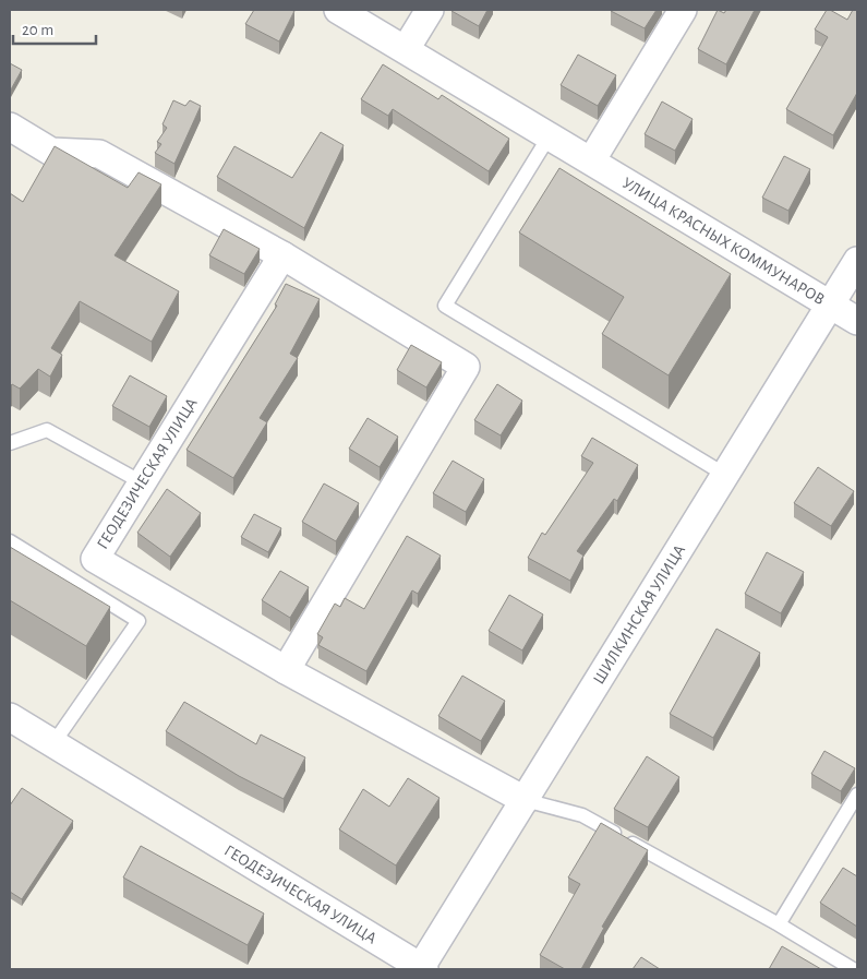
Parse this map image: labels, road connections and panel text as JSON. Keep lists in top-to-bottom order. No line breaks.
{"streets":{"street":["УЛИЦА КРАСНЫХ КОММУНАРОВ","ГЕОДЕЗИЧЕСКАЯ УЛИЦА","ШИЛКИНСКАЯ УЛИЦА"]},"crossings":[["УЛИЦА КРАСНЫХ КОММУНАРОВ","ШИЛКИНСКАЯ УЛИЦА"],["ГЕОДЕЗИЧЕСКАЯ УЛИЦА","ШИЛКИНСКАЯ УЛИЦА"]],"scale_bar":"20 m"}
